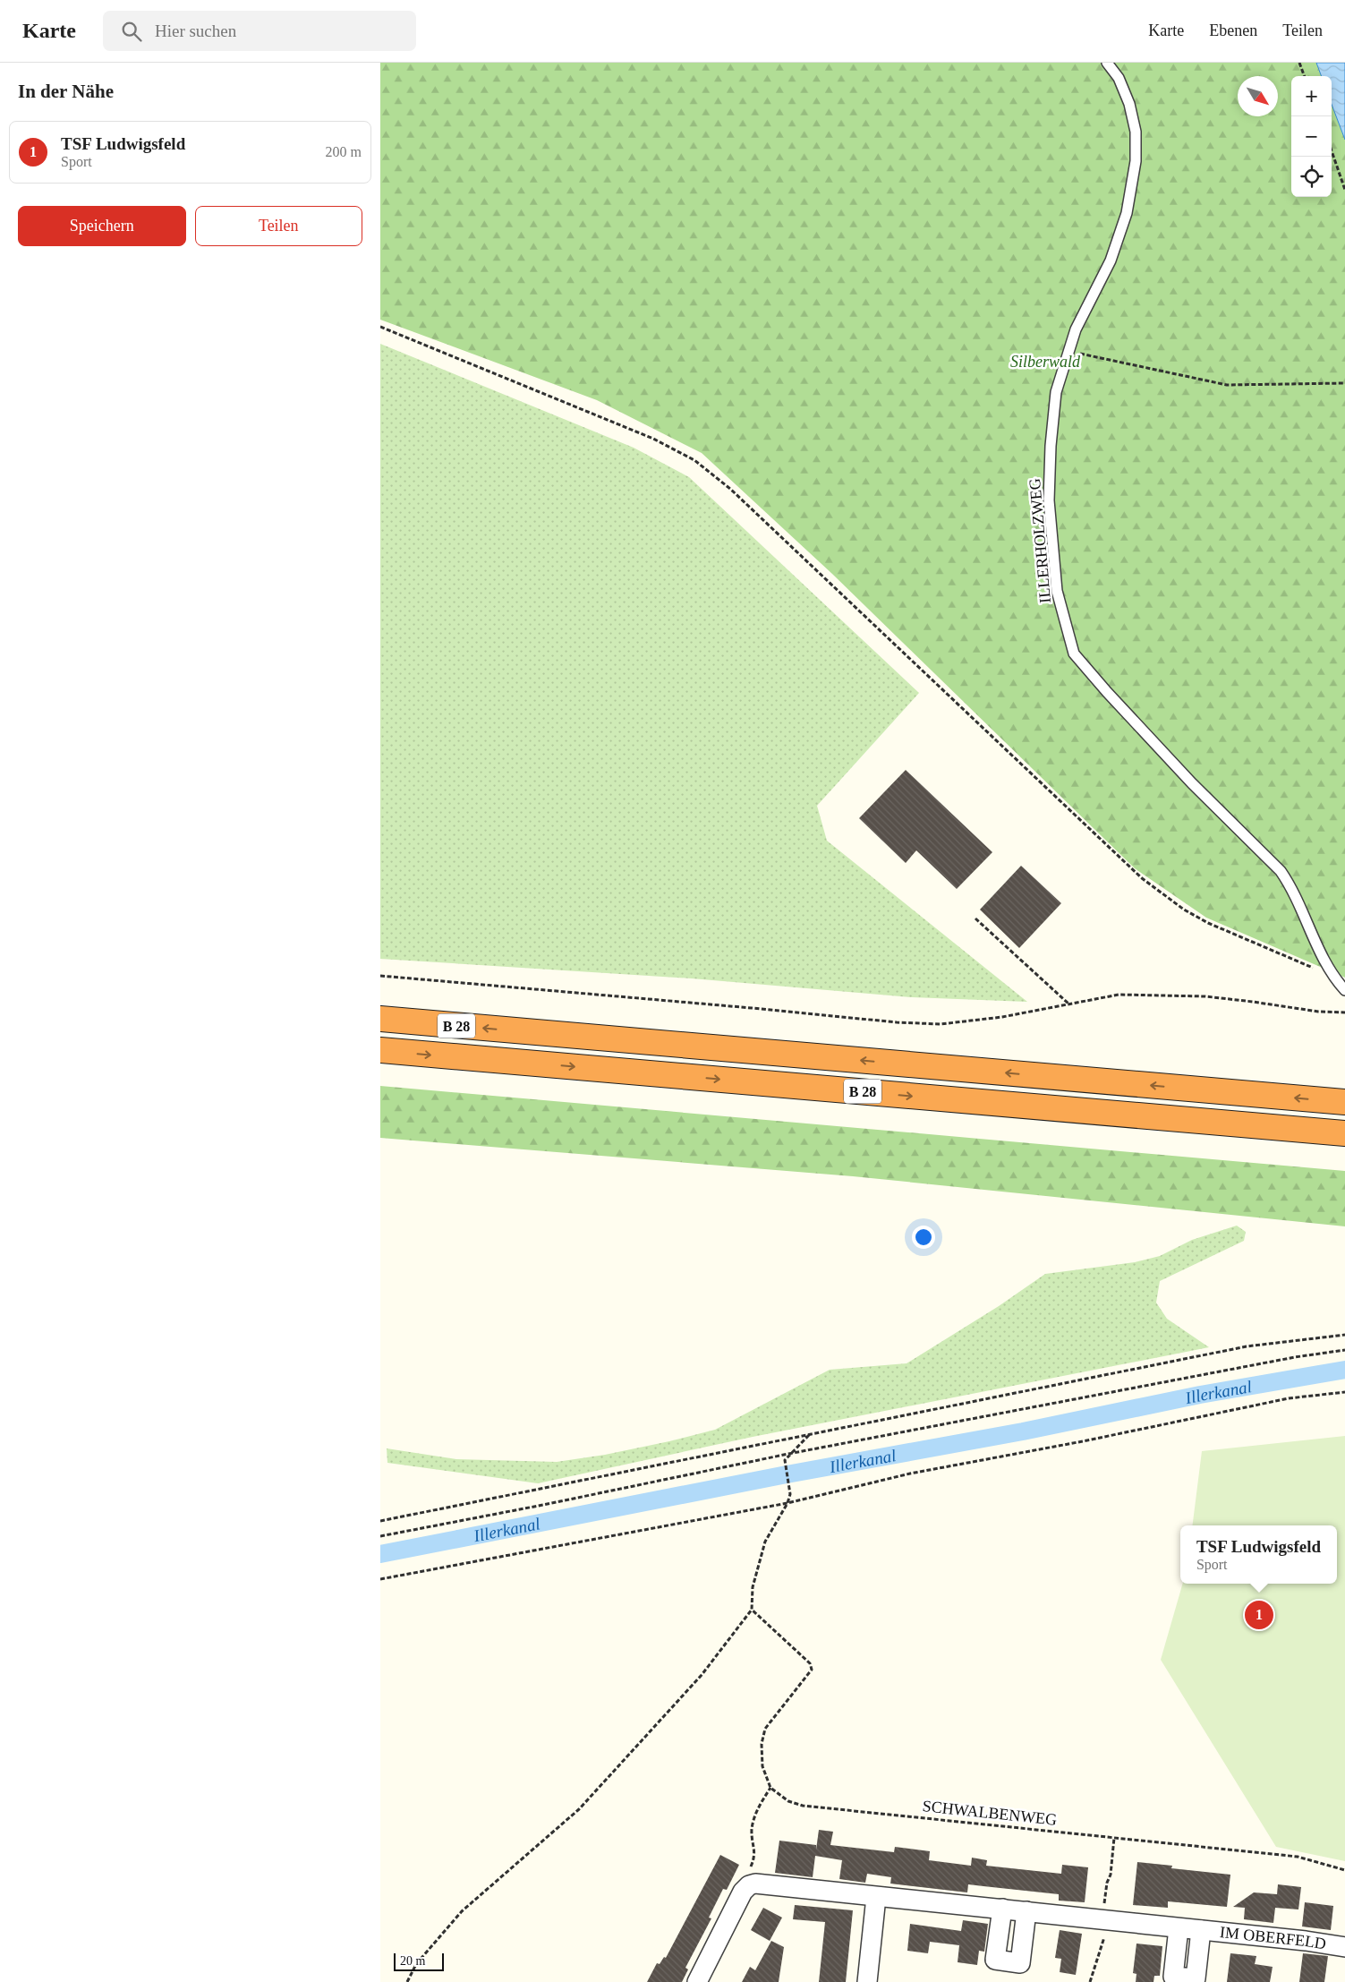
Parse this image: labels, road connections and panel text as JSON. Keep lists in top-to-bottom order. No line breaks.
{"streets":{"highway":["B 28"],"street":["IM OBERFELD"],"lane":["ILLERHOLZWEG"],"path":["SCHWALBENWEG"]},"water":["Illerkanal"],"parks":["Silberwald"],"scale_bar":"20 m","north":"bottom right","page":{"header":"Karte","search":"Hier suchen","nav":["Karte","Ebenen","Teilen"],"heading":"In der Nähe","map_buttons":["+","−"],"list":[{"mark":"1","name":"TSF Ludwigsfeld","note":"Sport","value":"200 m"}],"buttons":["Speichern","Teilen"],"popup":["TSF Ludwigsfeld","Sport"],"pins":"1","scale":"20 m"}}
